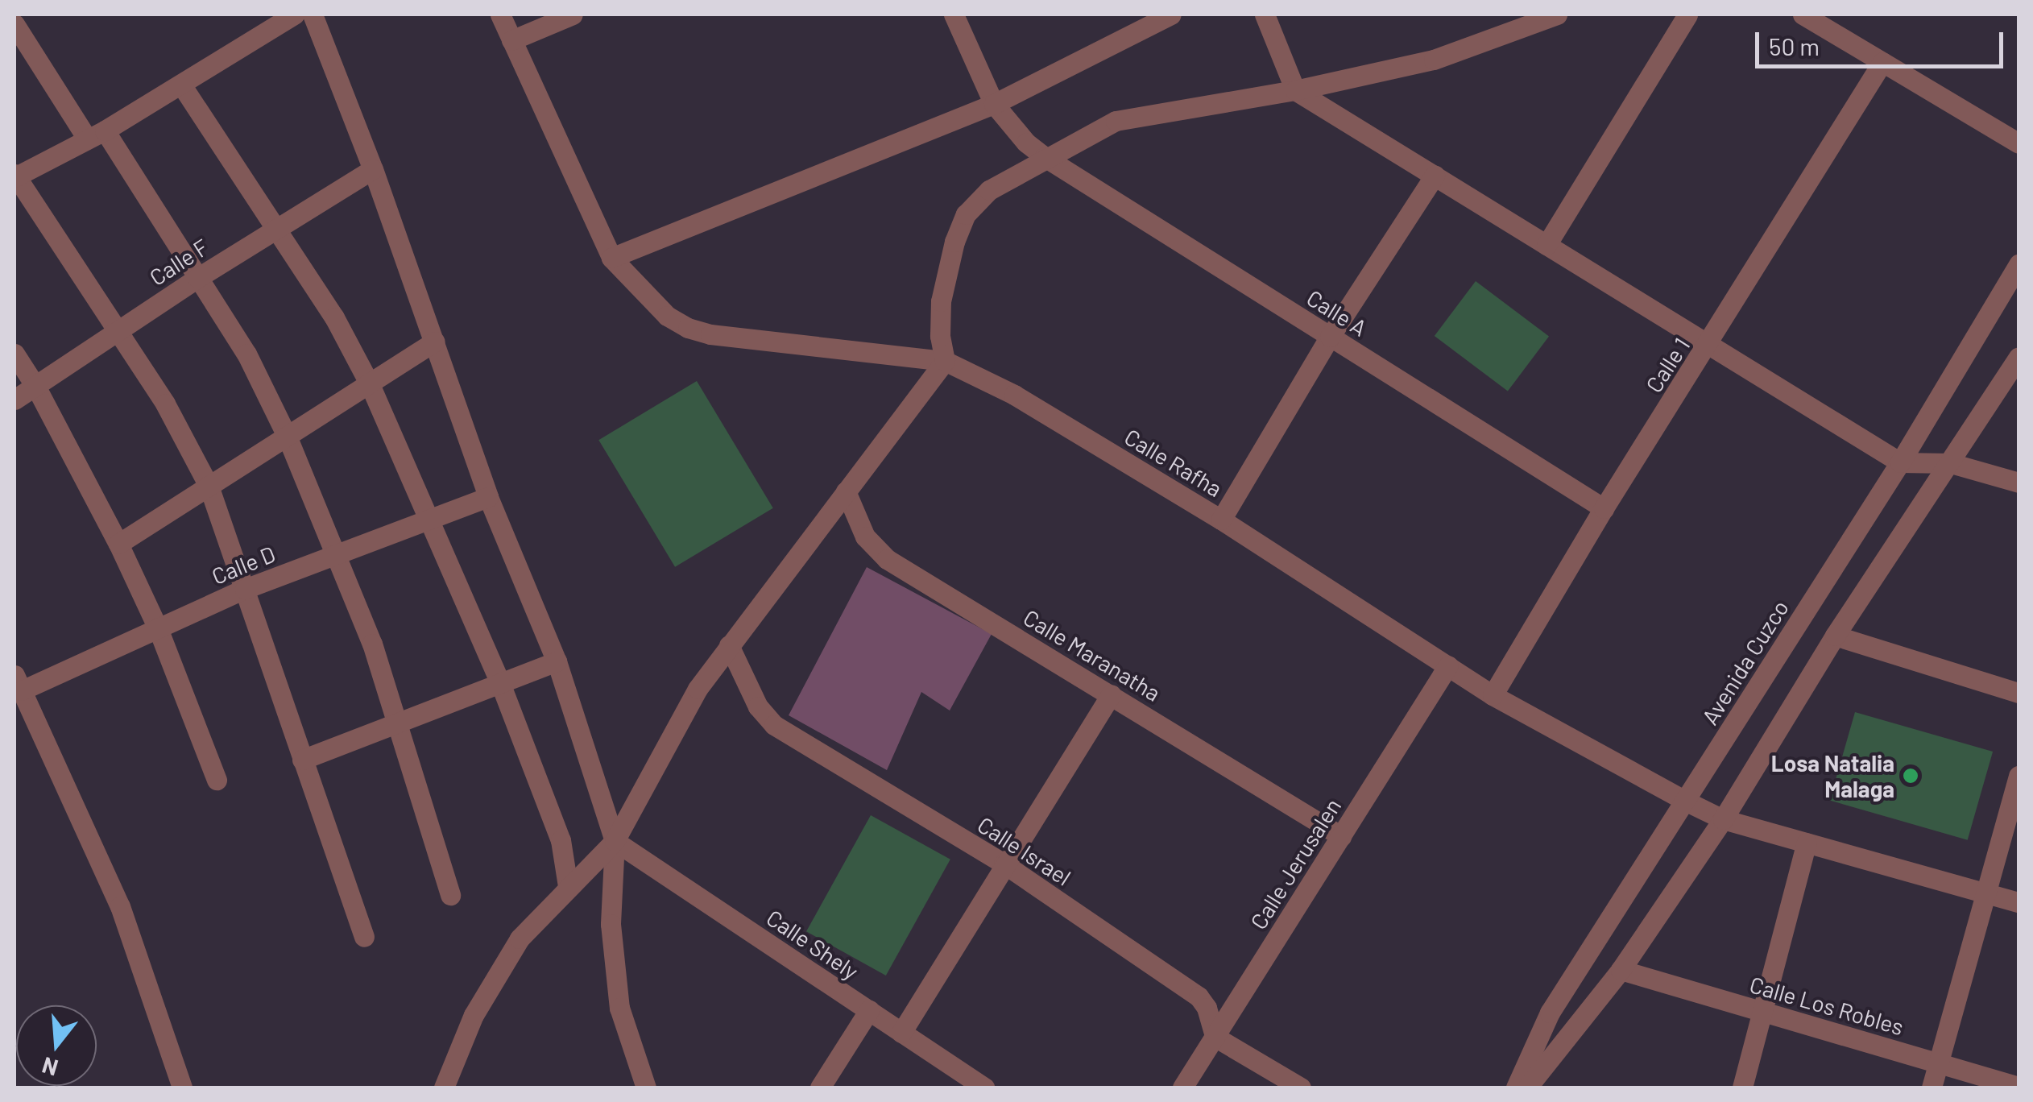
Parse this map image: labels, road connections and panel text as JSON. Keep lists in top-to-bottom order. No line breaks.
{"streets":{"street":["Calle F","Calle A","Calle 1","Calle Rafha","Calle D","Calle Maranatha","Avenida Cuzco","Calle Israel","Calle Jerusalen","Calle Shely","Calle Los Robles"]},"crossings":[["Calle A","Calle 1"],["Calle 1","Calle Rafha"],["Calle Rafha","Avenida Cuzco"],["Calle Rafha","Calle Jerusalen"],["Calle Maranatha","Calle Jerusalen"],["Calle Israel","Calle Jerusalen"]],"places":["Losa Natalia Malaga"],"scale_bar":"50 m","north":"bottom"}
